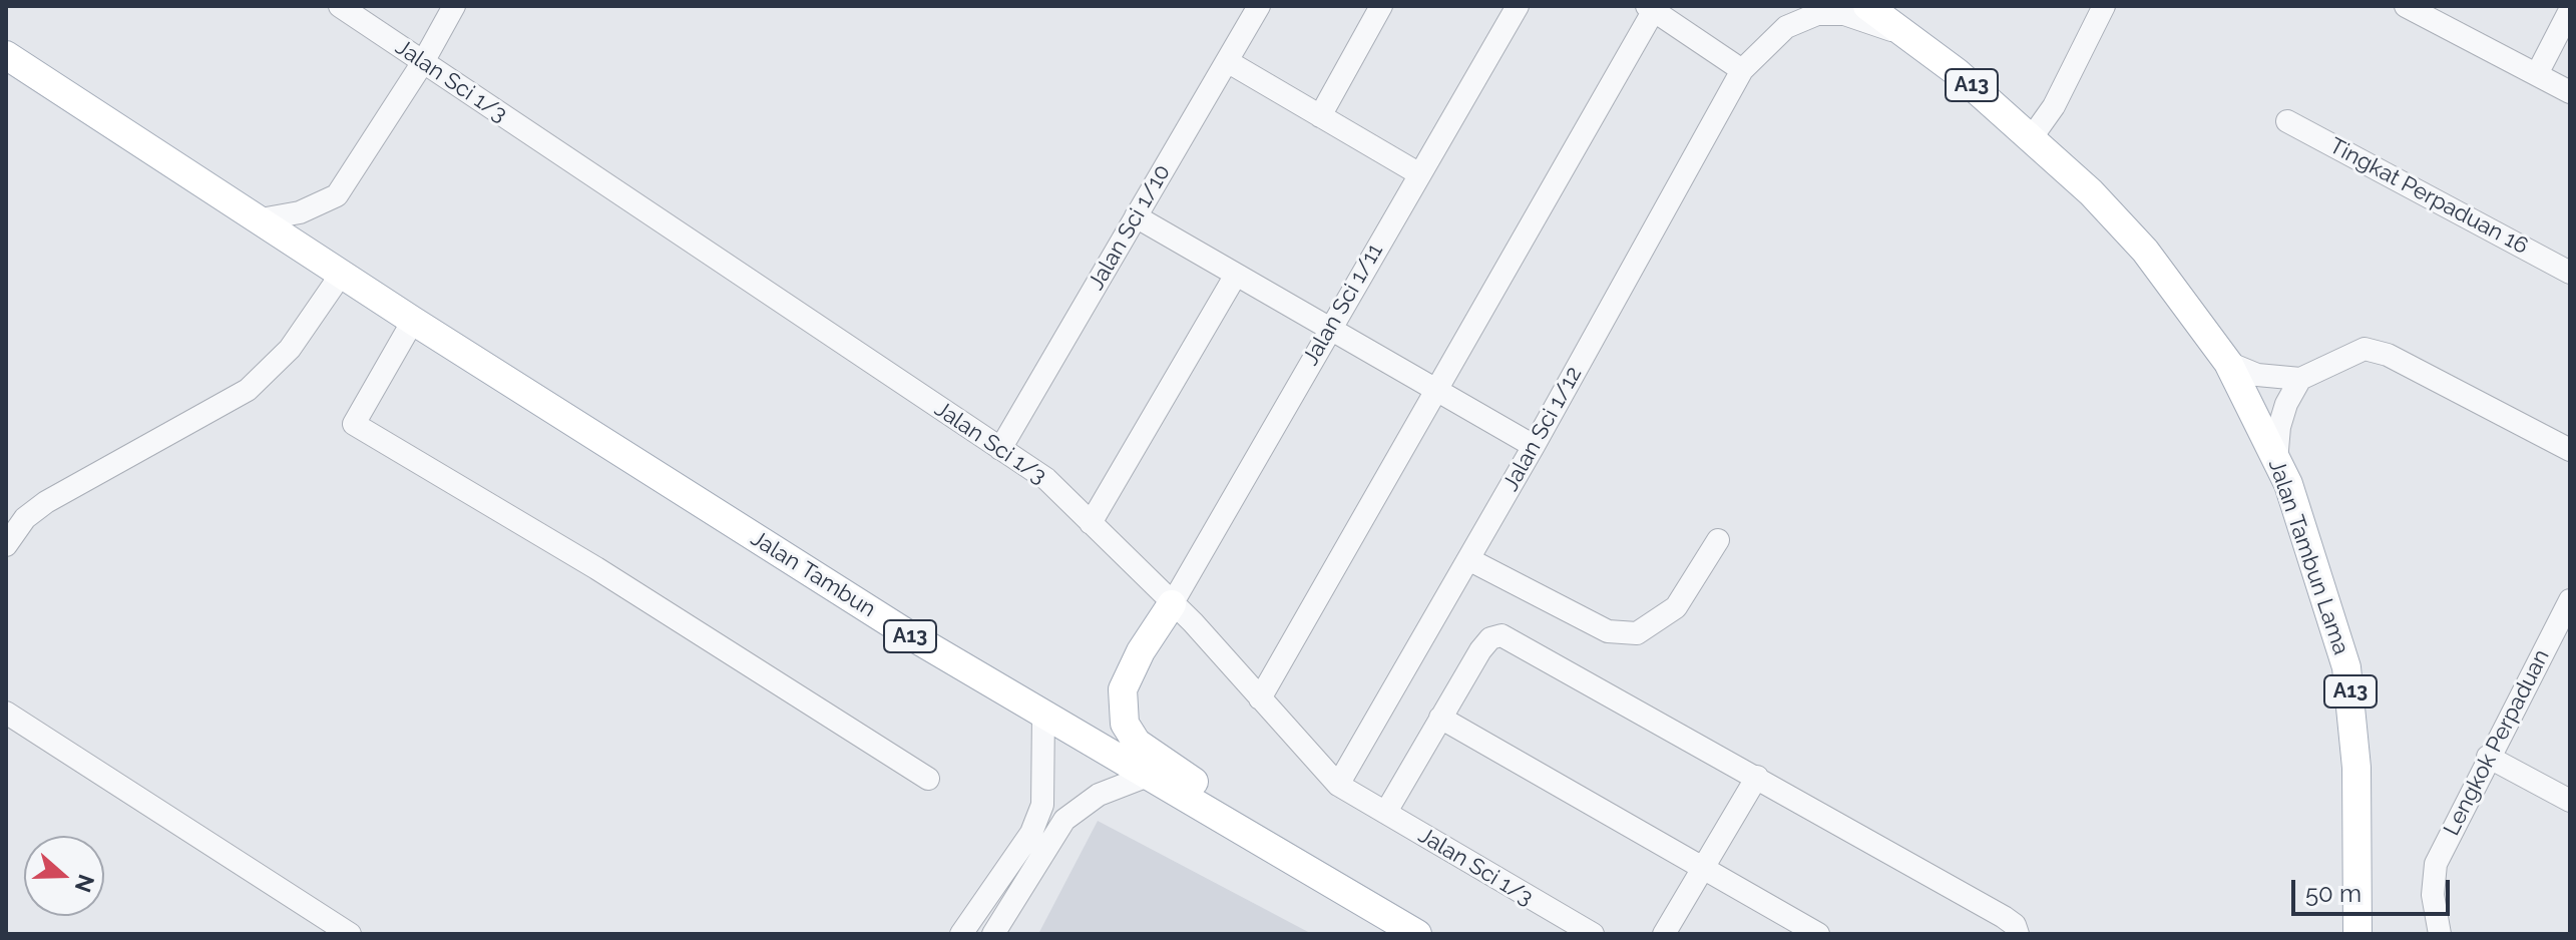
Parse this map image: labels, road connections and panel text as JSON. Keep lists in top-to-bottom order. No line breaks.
{"streets":{"main road":["A13","Jalan Tambun Lama","Jalan Tambun"],"street":["Jalan Sci 1/3","Tingkat Perpaduan 16","Jalan Sci 1/10","Jalan Sci 1/11","Jalan Sci 1/12","Lengkok Perpaduan"]},"crossings":[["Jalan Sci 1/3","Jalan Sci 1/10"],["Jalan Sci 1/3","Jalan Sci 1/11"],["Jalan Sci 1/3","Jalan Sci 1/12"],["Jalan Sci 1/12","Jalan Tambun Lama"]],"scale_bar":"50 m","north":"right"}
